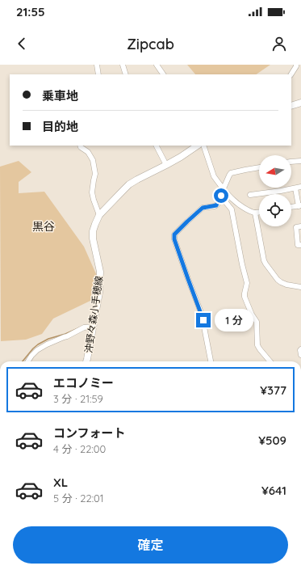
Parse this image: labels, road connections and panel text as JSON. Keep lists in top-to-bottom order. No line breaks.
{"streets":{"main road":["沖野々森小手穂線"]},"districts":["黒谷"],"north":"left","page":{"status":"21:55","header":"Zipcab","banner":["乗車地","目的地"],"bubble":"1 分","list":[{"name":"エコノミー","note":"3 分 · 21:59","value":"¥377"},{"name":"コンフォート","note":"4 分 · 22:00","value":"¥509"},{"name":"XL","note":"5 分 · 22:01","value":"¥641"}],"buttons":"確定"}}
